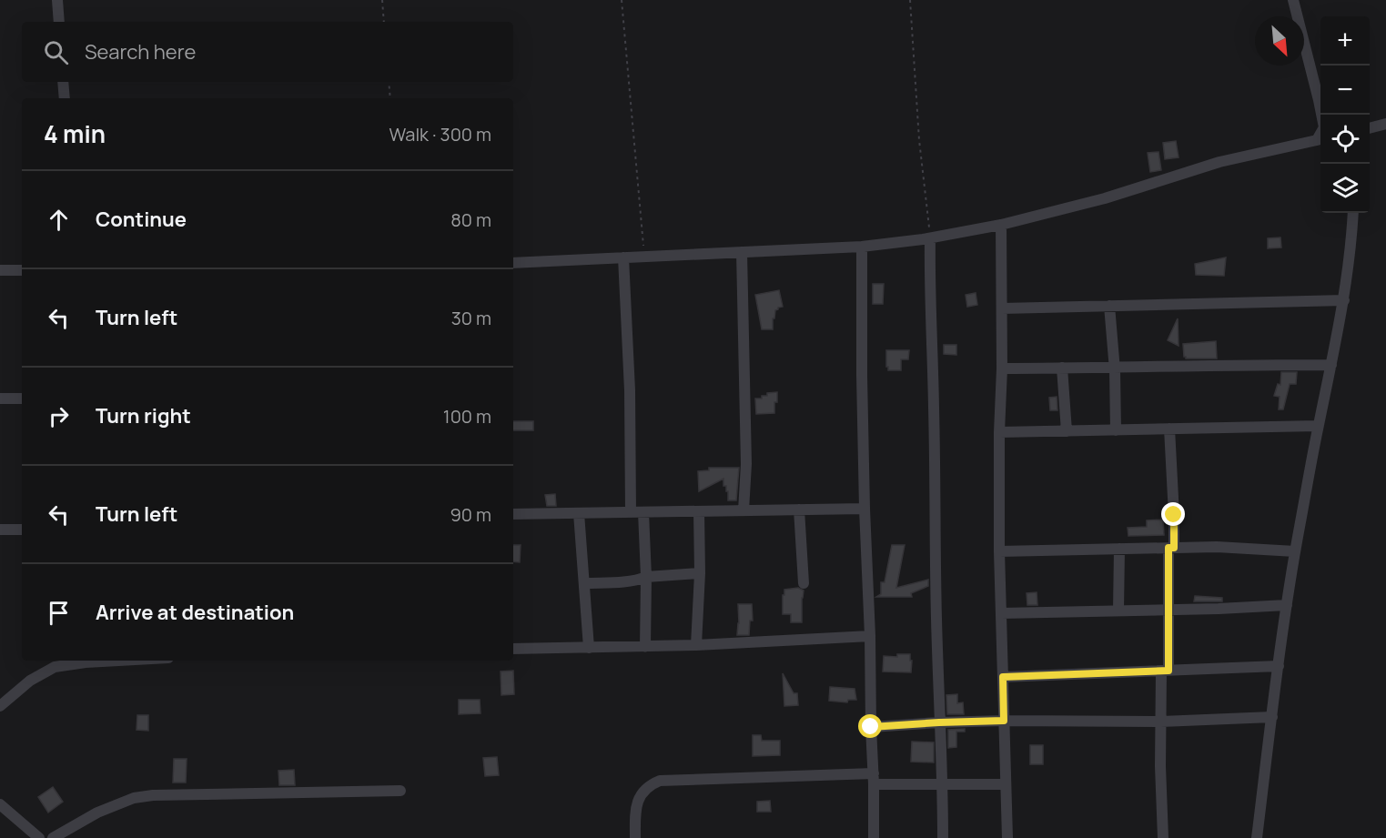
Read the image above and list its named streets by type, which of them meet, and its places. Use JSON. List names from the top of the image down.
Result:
{
  "north": "bottom right",
  "page": {
    "map_buttons": ["+", "−"],
    "search": "Search here",
    "heading": ["4 min", "Walk · 300 m"],
    "list": [
      ["Continue", "80 m"],
      ["Turn left", "30 m"],
      ["Turn right", "100 m"],
      ["Turn left", "90 m"],
      "Arrive at destination"
    ]
  }
}
